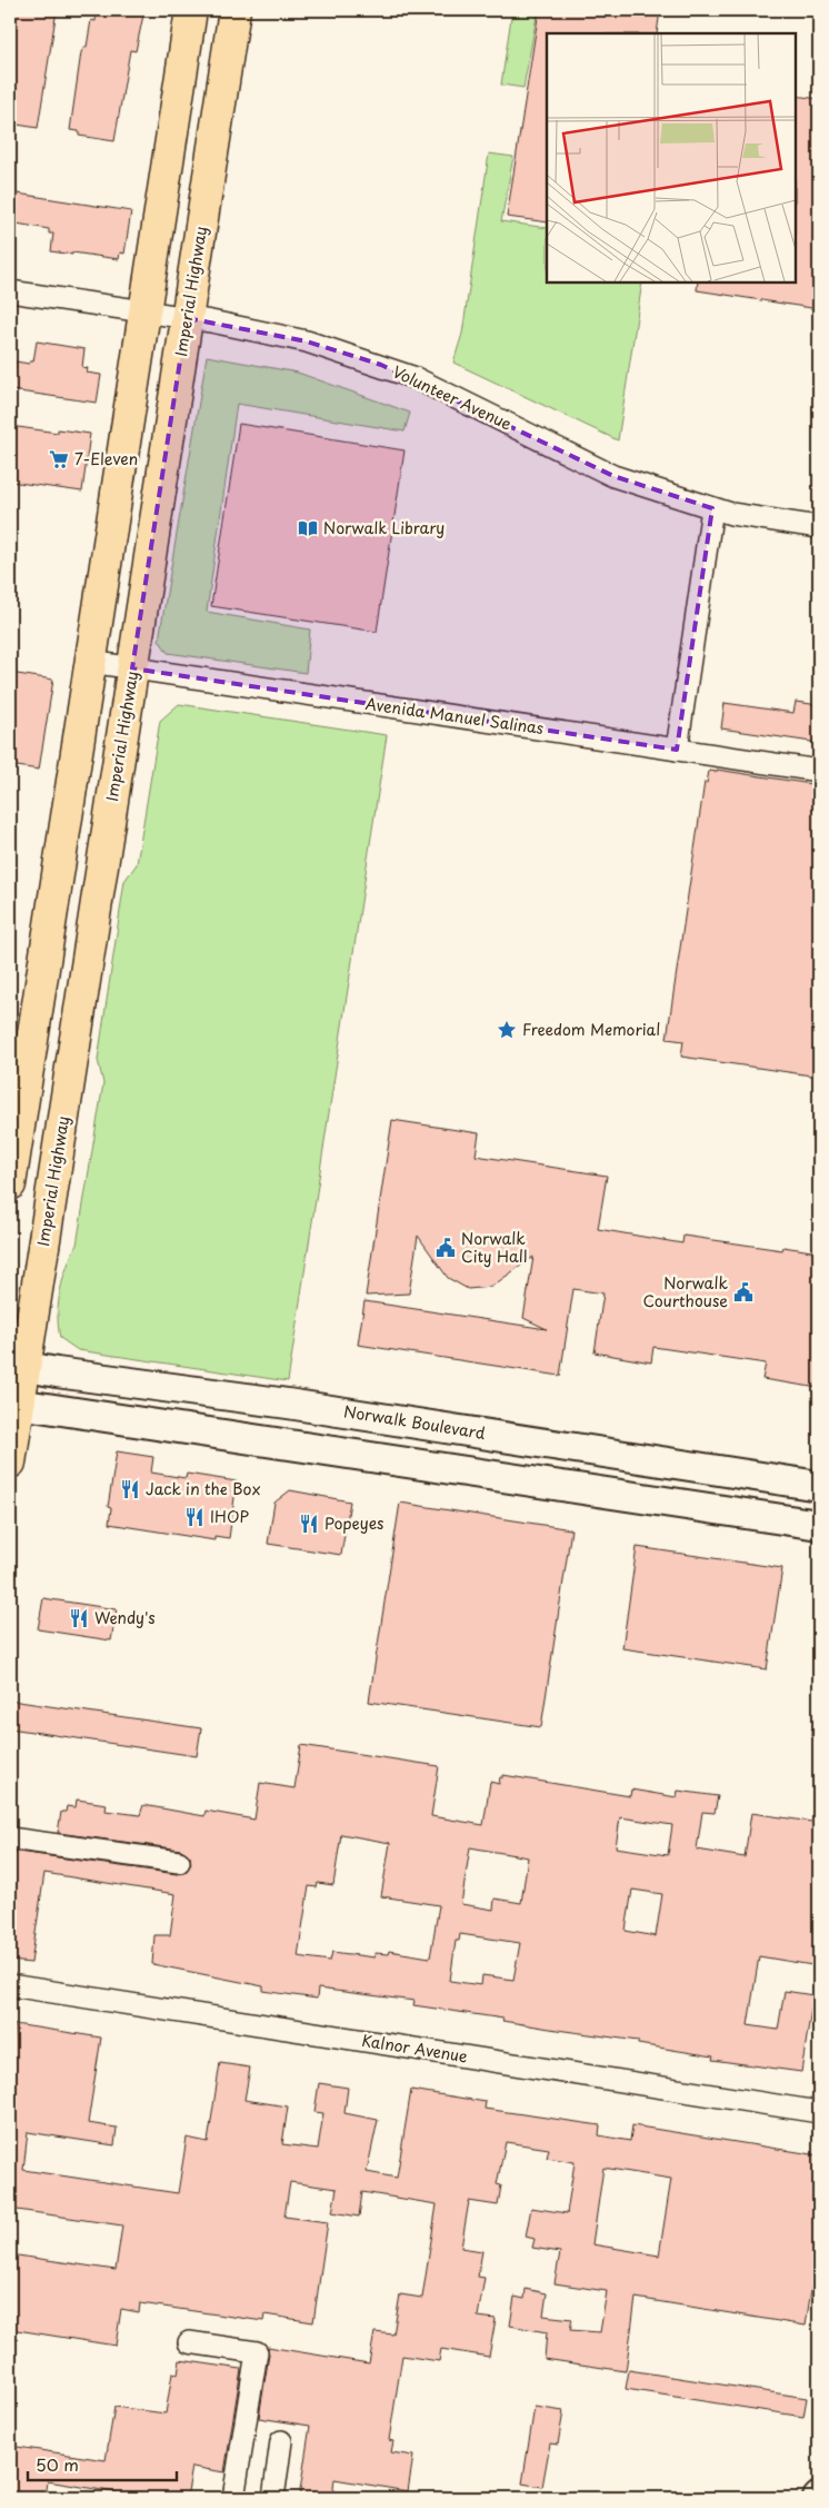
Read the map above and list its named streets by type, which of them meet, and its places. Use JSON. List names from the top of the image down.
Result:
{
  "streets": {
    "main road": ["Imperial Highway", "Norwalk Boulevard"],
    "street": ["Volunteer Avenue", "Avenida Manuel Salinas", "Kalnor Avenue"]
  },
  "crossings": [
    ["Imperial Highway", "Volunteer Avenue"],
    ["Imperial Highway", "Avenida Manuel Salinas"],
    ["Imperial Highway", "Norwalk Boulevard"]
  ],
  "places": {
    "supermarket": ["7-Eleven"],
    "library": ["Norwalk Library"],
    "place": ["Freedom Memorial"],
    "public building": ["Norwalk City Hall", "Norwalk Courthouse"],
    "restaurant": [
      "Jack in the Box",
      "IHOP",
      "Popeyes",
      "Wendy's"
    ]
  },
  "scale_bar": "50 m"
}
